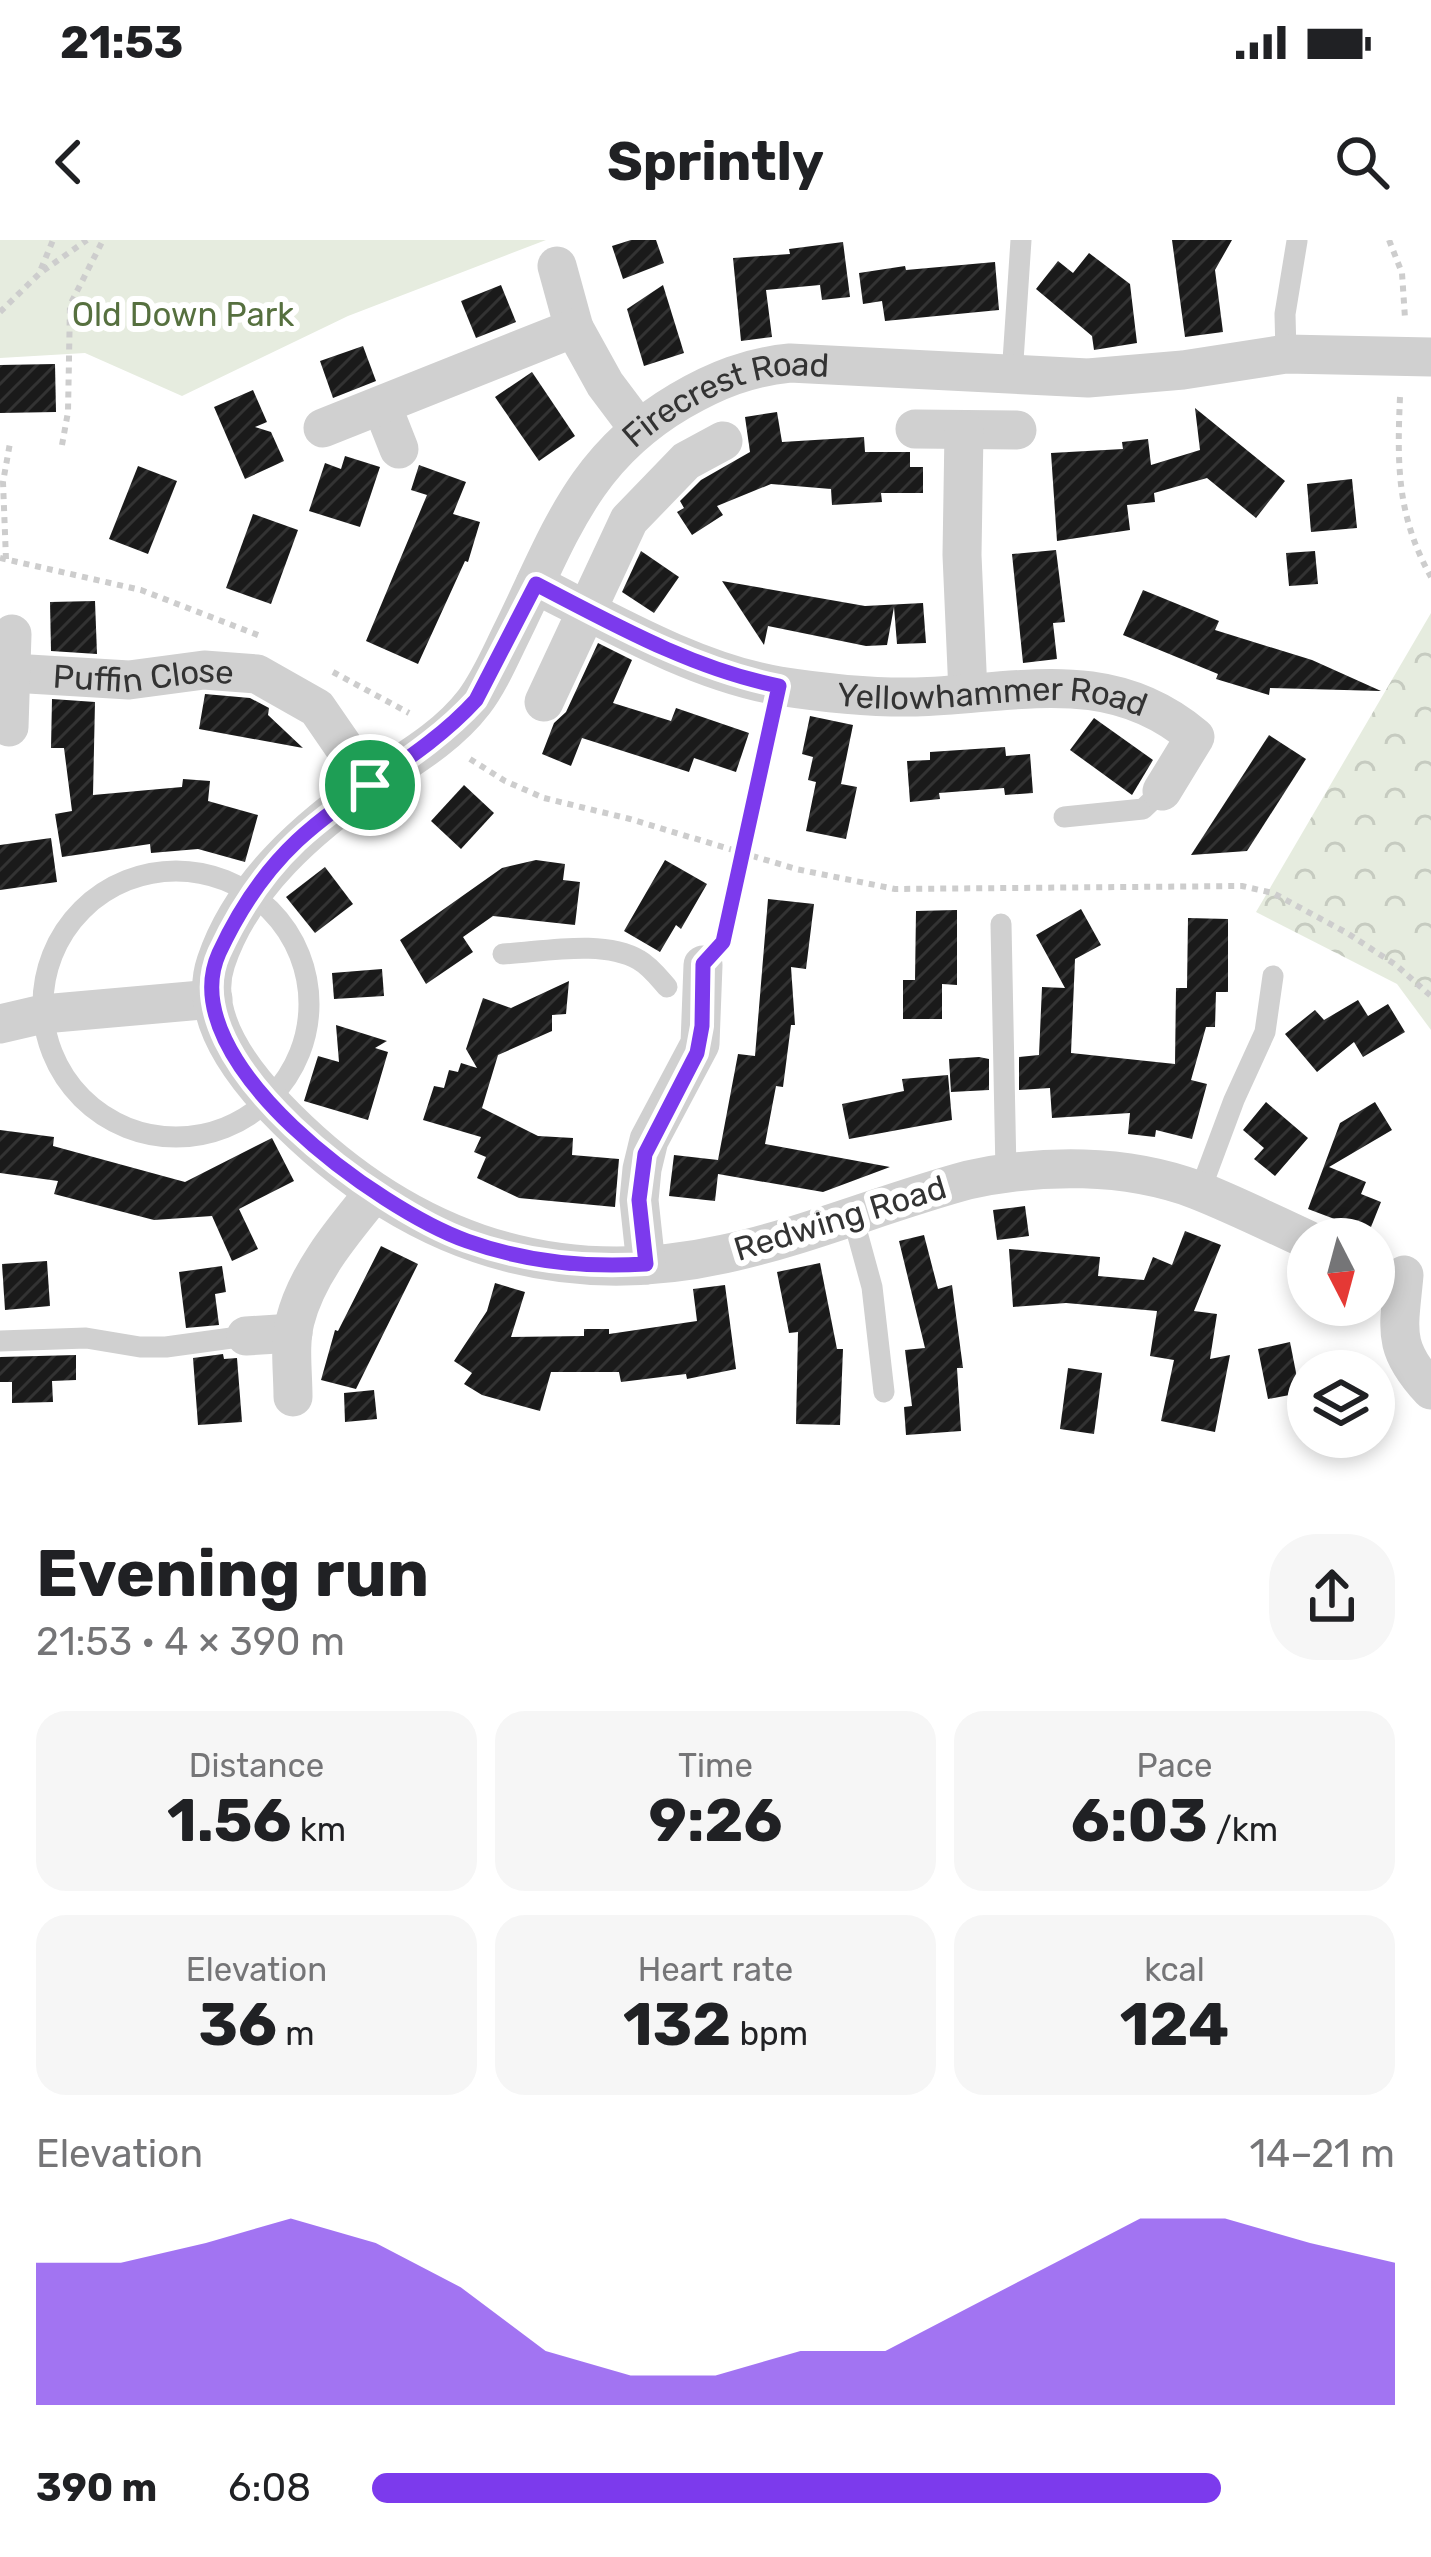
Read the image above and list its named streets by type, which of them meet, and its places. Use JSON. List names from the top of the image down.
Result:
{
  "streets": {
    "street": [
      "Firecrest Road",
      "Puffin Close",
      "Yellowhammer Road",
      "Redwing Road"
    ]
  },
  "crossings": [
    ["Firecrest Road", "Puffin Close"],
    ["Firecrest Road", "Yellowhammer Road"],
    ["Firecrest Road", "Redwing Road"]
  ],
  "parks": ["Old Down Park"],
  "north": "bottom",
  "page": {
    "status": "21:53",
    "header": "Sprintly",
    "heading": ["Evening run", "21:53 · 4 × 390 m"],
    "stats": [
      ["Distance", "1.56 km"],
      ["Time", "9:26"],
      ["Pace", "6:03 /km"],
      ["Elevation", "36 m"],
      ["Heart rate", "132 bpm"],
      ["kcal", "124"]
    ],
    "chart": ["Elevation", "14–21 m"],
    "list": [
      {
        "name": "390 m",
        "note": "6:08"
      }
    ]
  }
}
